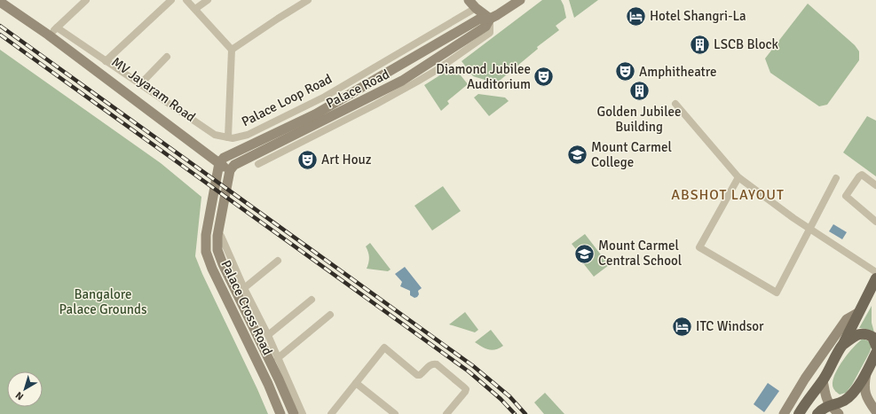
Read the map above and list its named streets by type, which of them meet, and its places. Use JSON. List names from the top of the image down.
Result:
{
  "streets": {
    "street": [
      "Palace Road",
      "MV Jayaram Road",
      "Palace Loop Road",
      "Palace Cross Road"
    ]
  },
  "crossings": [
    ["Palace Road", "MV Jayaram Road"],
    ["Palace Road", "Palace Cross Road"],
    ["MV Jayaram Road", "Palace Cross Road"]
  ],
  "districts": ["ABSHOT LAYOUT"],
  "parks": ["Bangalore Palace Grounds"],
  "places": {
    "hotel": ["Hotel Shangri-La", "ITC Windsor"],
    "building": ["LSCB Block", "Golden Jubilee Building"],
    "theatre": ["Amphitheatre", "Diamond Jubilee Auditorium", "Art Houz"],
    "school or university": ["Mount Carmel College", "Mount Carmel Central School"]
  },
  "north": "bottom left"
}
